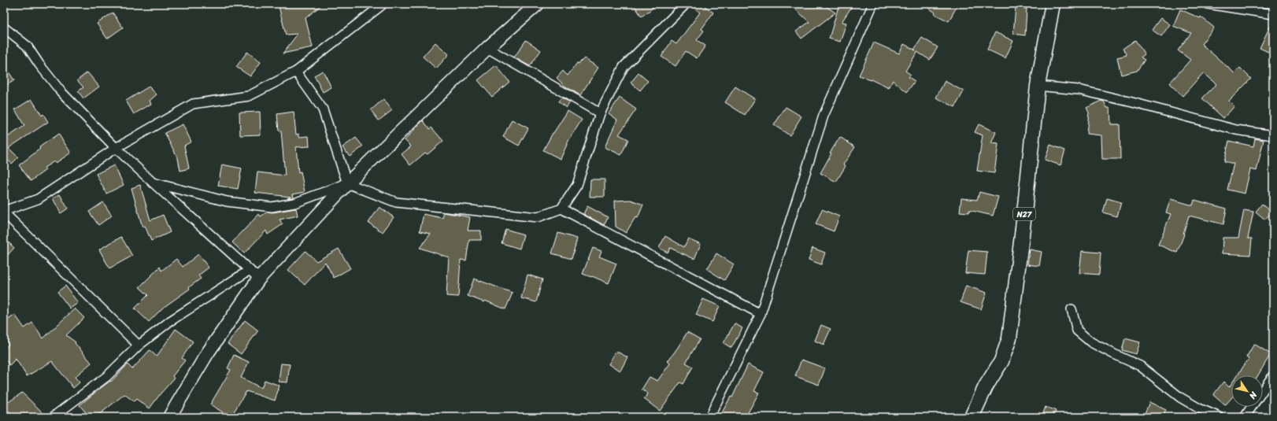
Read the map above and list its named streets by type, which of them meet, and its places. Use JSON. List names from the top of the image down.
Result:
{
  "streets": {
    "main road": ["N27"]
  },
  "north": "bottom right"
}
